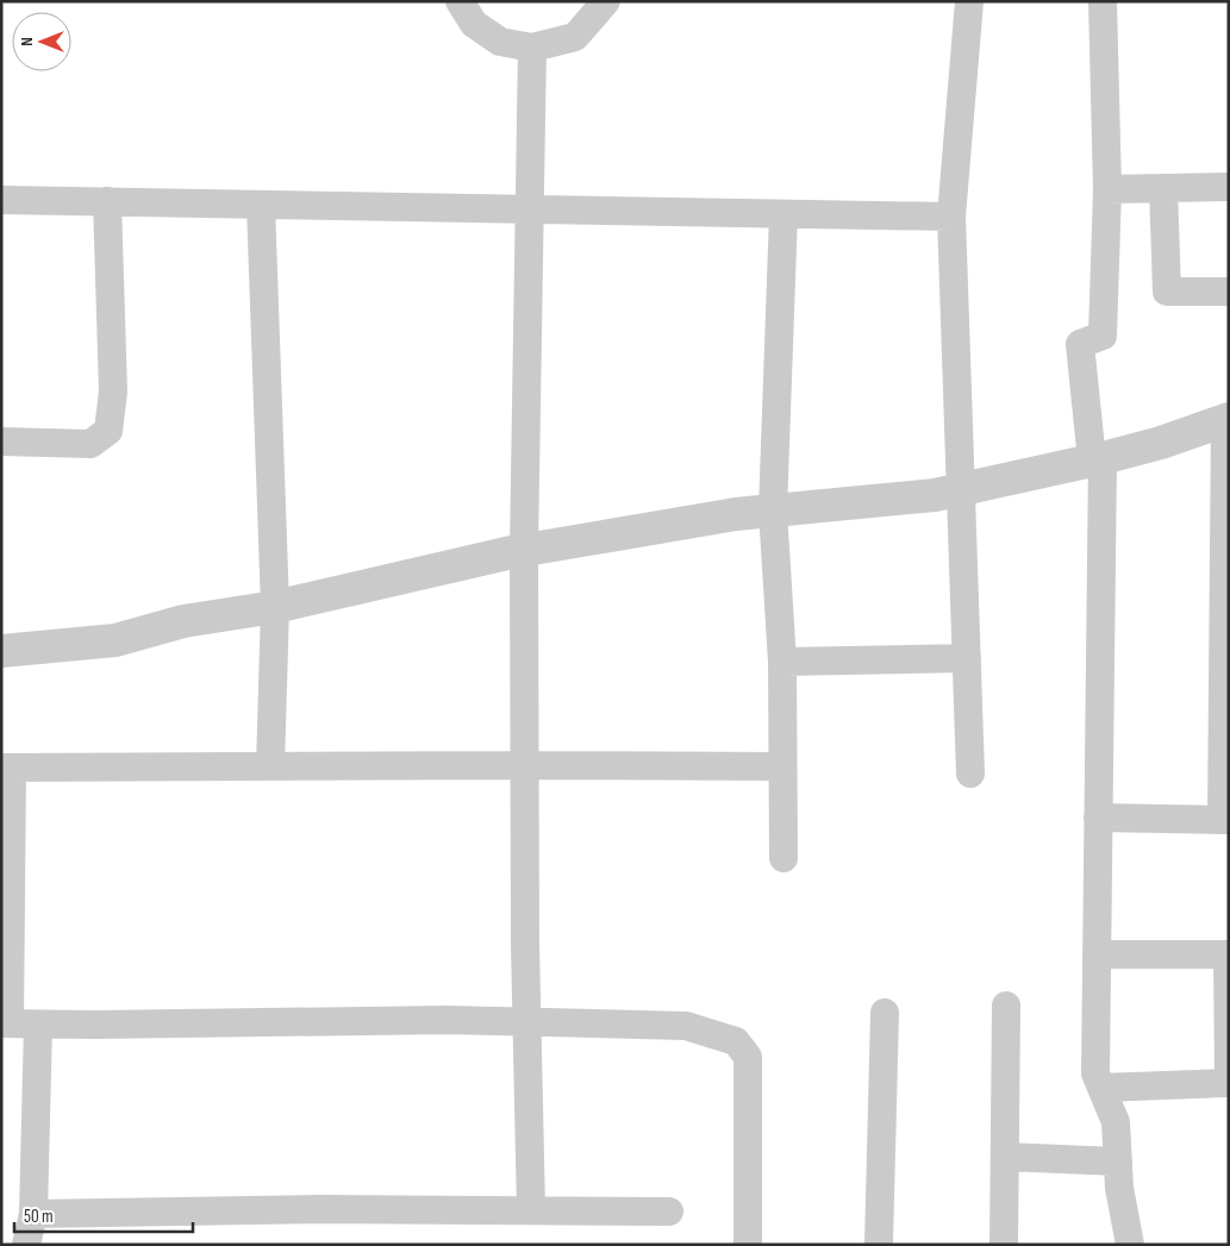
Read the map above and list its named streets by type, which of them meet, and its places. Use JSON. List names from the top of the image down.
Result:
{
  "scale_bar": "50 m",
  "north": "left"
}
